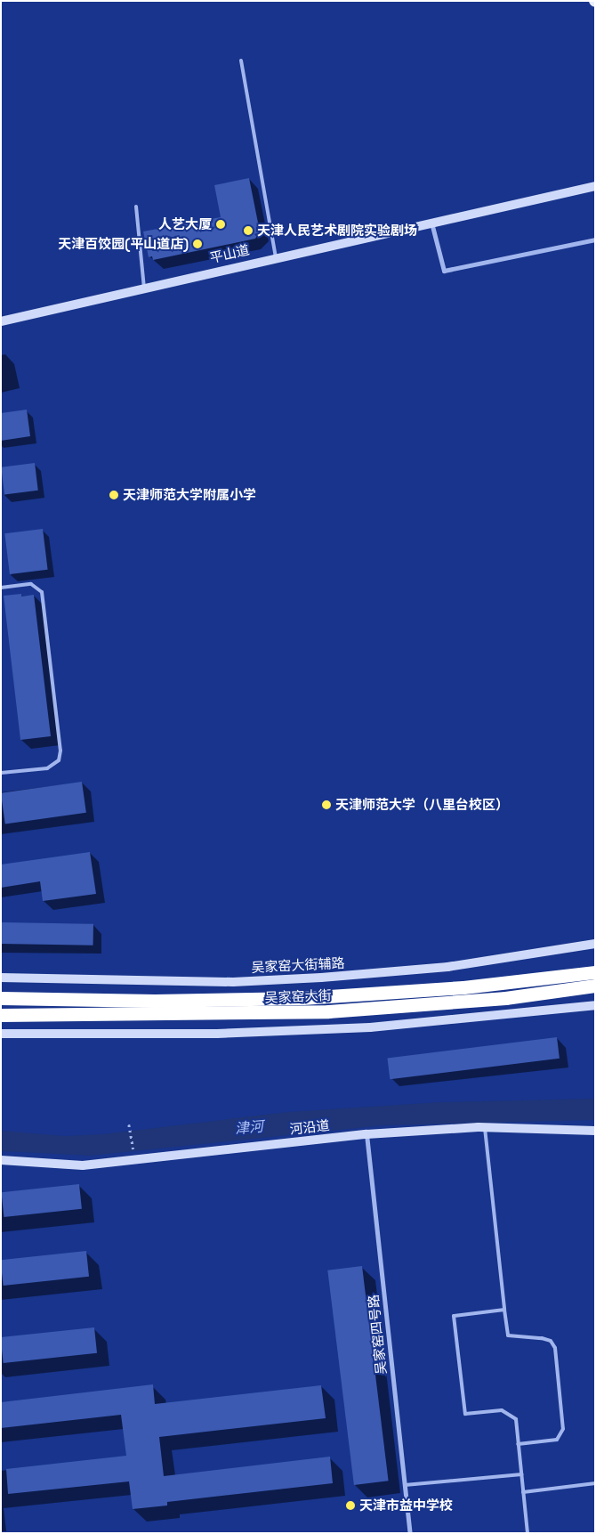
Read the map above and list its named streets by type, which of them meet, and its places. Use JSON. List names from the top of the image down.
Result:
{
  "streets": {
    "highway": ["吴家窑大街"],
    "street": [
      "平山道",
      "吴家窑大街辅路",
      "河沿道",
      "吴家窑四号路"
    ]
  },
  "crossings": [
    ["河沿道", "吴家窑四号路"]
  ],
  "water": ["津河"],
  "places": [
    "人艺大厦",
    "天津人民艺术剧院实验剧场",
    "天津百饺园(平山道店)",
    "天津师范大学附属小学",
    "天津师范大学（八里台校区）",
    "天津市益中学校"
  ]
}
